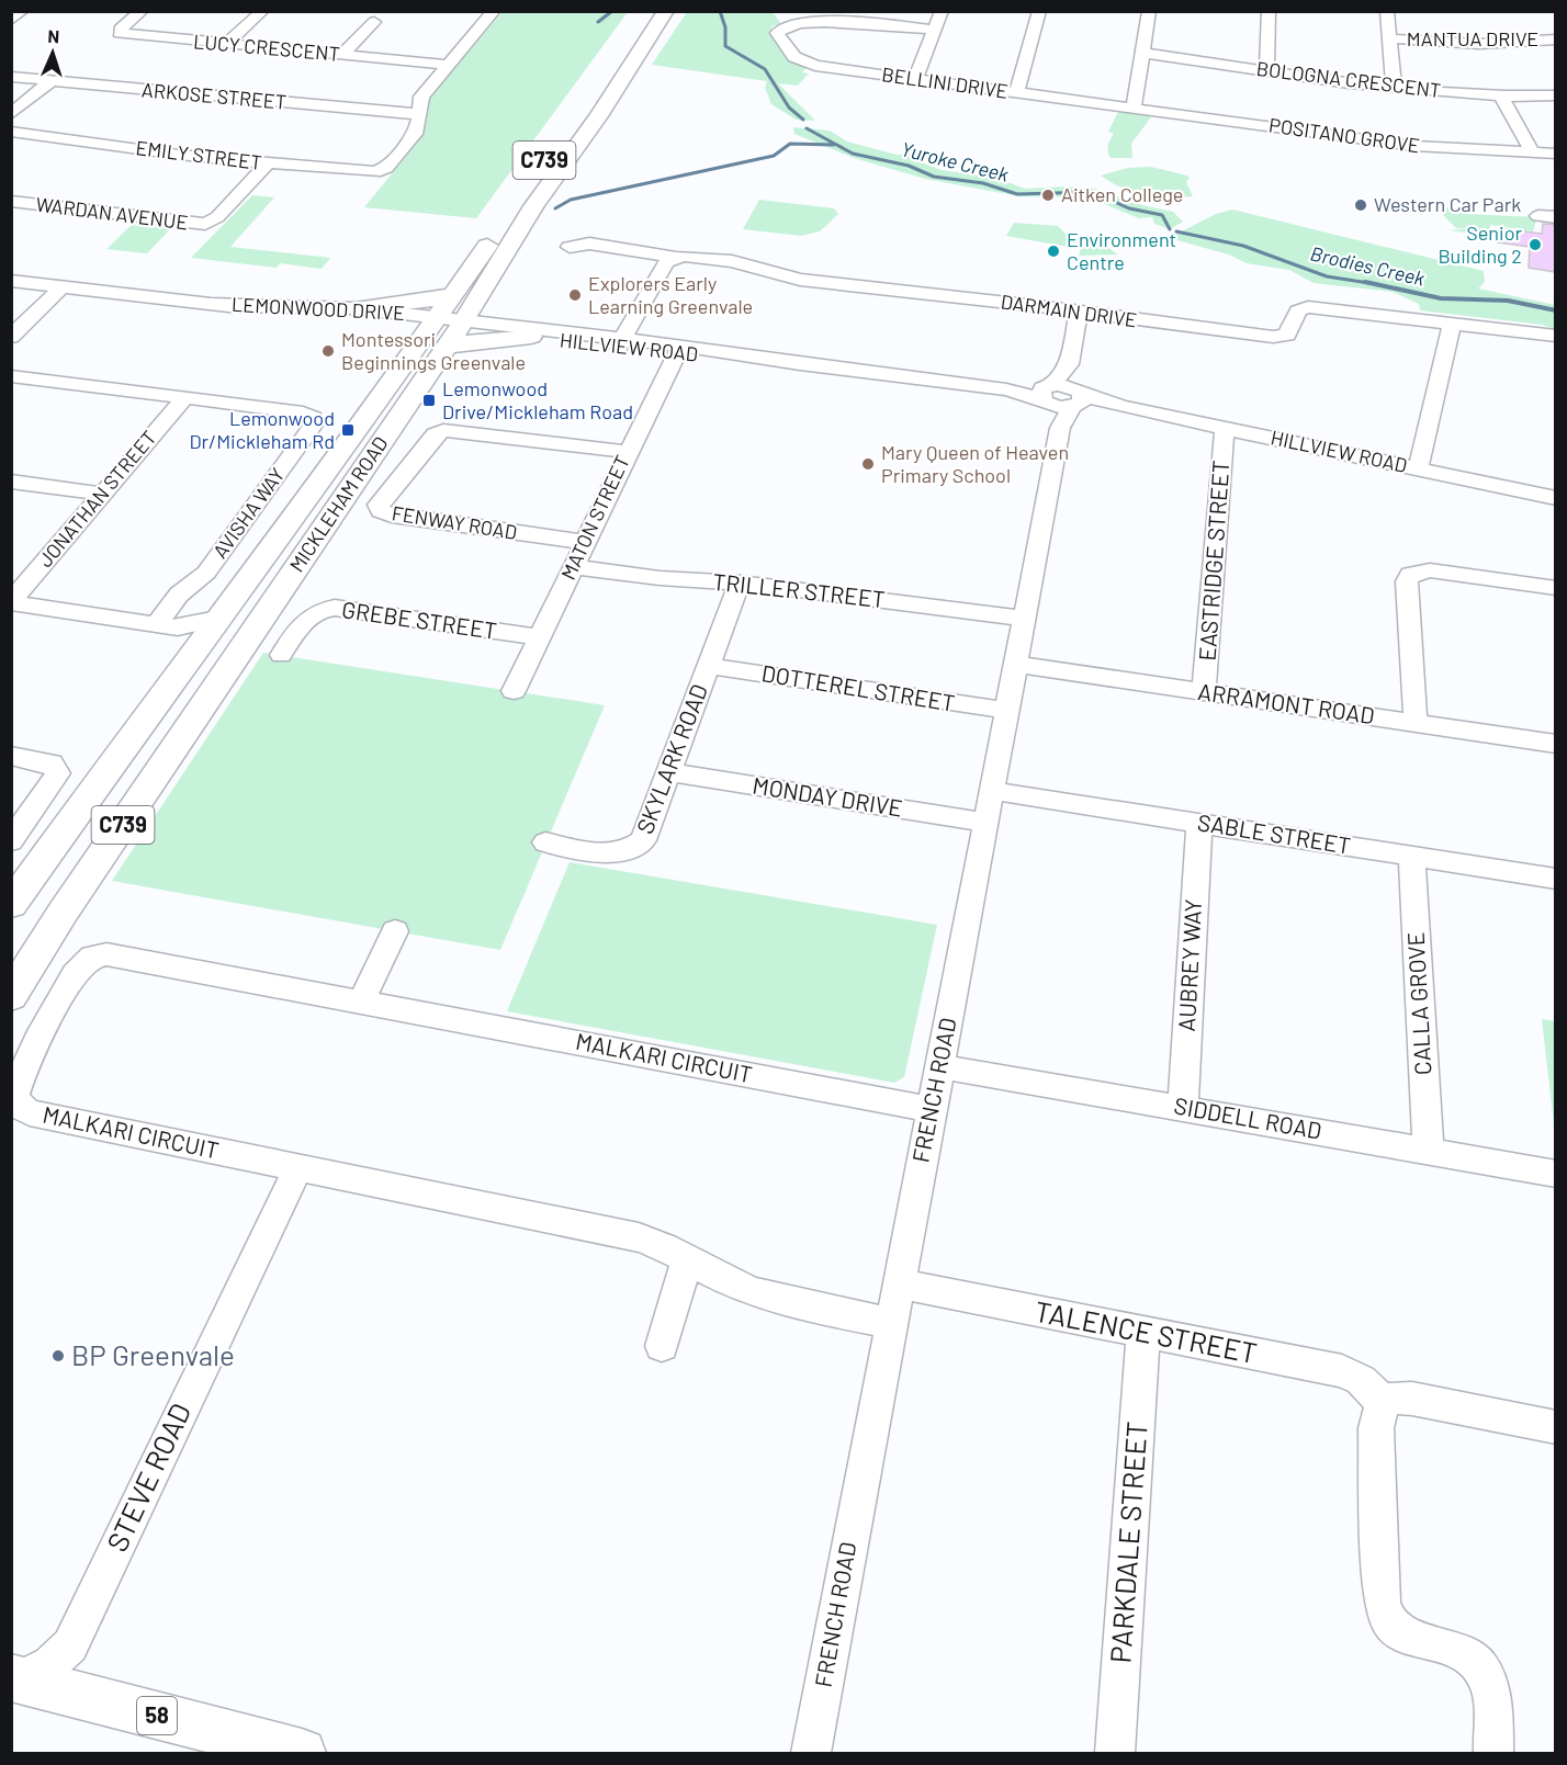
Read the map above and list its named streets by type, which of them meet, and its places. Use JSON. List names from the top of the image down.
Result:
{
  "streets": {
    "main road": ["C739", "MICKLEHAM ROAD", "58"],
    "street": [
      "MANTUA DRIVE",
      "LUCY CRESCENT",
      "BOLOGNA CRESCENT",
      "BELLINI DRIVE",
      "ARKOSE STREET",
      "POSITANO GROVE",
      "EMILY STREET",
      "WARDAN AVENUE",
      "LEMONWOOD DRIVE",
      "DARMAIN DRIVE",
      "HILLVIEW ROAD",
      "JONATHAN STREET",
      "AVISHA WAY",
      "MATON STREET",
      "FENWAY ROAD",
      "EASTRIDGE STREET",
      "TRILLER STREET",
      "GREBE STREET",
      "DOTTEREL STREET",
      "ARRAMONT ROAD",
      "SKYLARK ROAD",
      "MONDAY DRIVE",
      "SABLE STREET",
      "AUBREY WAY",
      "CALLA GROVE",
      "MALKARI CIRCUIT",
      "FRENCH ROAD",
      "SIDDELL ROAD",
      "TALENCE STREET",
      "STEVE ROAD",
      "PARKDALE STREET"
    ]
  },
  "crossings": [
    ["BELLINI DRIVE", "POSITANO GROVE"],
    ["ARKOSE STREET", "EMILY STREET"],
    ["EMILY STREET", "WARDAN AVENUE"],
    ["LEMONWOOD DRIVE", "HILLVIEW ROAD"],
    ["LEMONWOOD DRIVE", "MICKLEHAM ROAD"],
    ["HILLVIEW ROAD", "MICKLEHAM ROAD"],
    ["HILLVIEW ROAD", "MATON STREET"],
    ["HILLVIEW ROAD", "EASTRIDGE STREET"],
    ["HILLVIEW ROAD", "FRENCH ROAD"],
    ["JONATHAN STREET", "AVISHA WAY"],
    ["MATON STREET", "FENWAY ROAD"],
    ["MATON STREET", "TRILLER STREET"],
    ["MATON STREET", "GREBE STREET"],
    ["EASTRIDGE STREET", "ARRAMONT ROAD"],
    ["TRILLER STREET", "SKYLARK ROAD"],
    ["TRILLER STREET", "FRENCH ROAD"],
    ["DOTTEREL STREET", "SKYLARK ROAD"],
    ["DOTTEREL STREET", "FRENCH ROAD"],
    ["ARRAMONT ROAD", "FRENCH ROAD"],
    ["SKYLARK ROAD", "MONDAY DRIVE"],
    ["MONDAY DRIVE", "FRENCH ROAD"],
    ["SABLE STREET", "AUBREY WAY"],
    ["SABLE STREET", "CALLA GROVE"],
    ["SABLE STREET", "FRENCH ROAD"],
    ["AUBREY WAY", "SIDDELL ROAD"],
    ["CALLA GROVE", "SIDDELL ROAD"],
    ["MALKARI CIRCUIT", "FRENCH ROAD"],
    ["MALKARI CIRCUIT", "STEVE ROAD"],
    ["FRENCH ROAD", "SIDDELL ROAD"],
    ["FRENCH ROAD", "TALENCE STREET"],
    ["TALENCE STREET", "PARKDALE STREET"]
  ],
  "water": ["Yuroke Creek", "Brodies Creek"],
  "places": {
    "other": [
      "Aitken College",
      "Western Car Park",
      "Senior Building 2",
      "Environment Centre",
      "Explorers Early Learning Greenvale",
      "Montessori Beginnings Greenvale",
      "Mary Queen of Heaven Primary School",
      "BP Greenvale"
    ],
    "transit": ["Lemonwood Drive/Mickleham Road", "Lemonwood Dr/Mickleham Rd"]
  },
  "north": "top"
}
